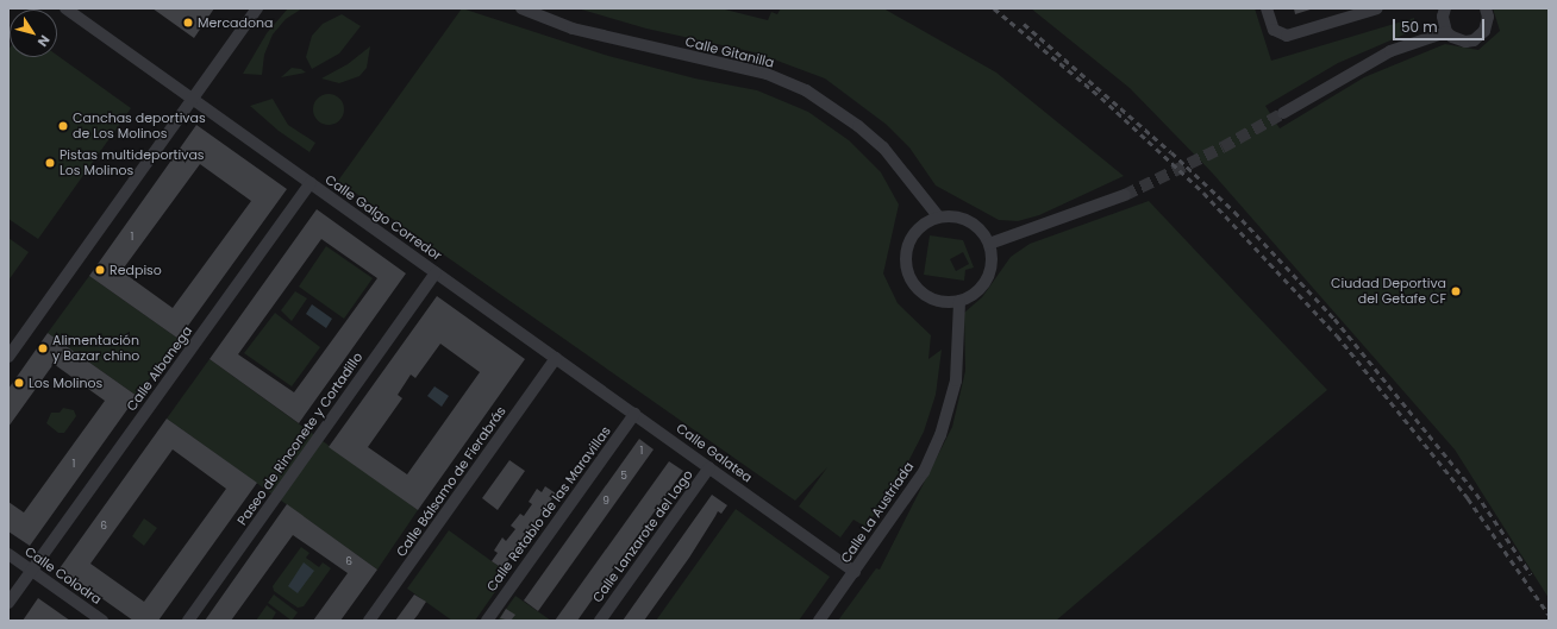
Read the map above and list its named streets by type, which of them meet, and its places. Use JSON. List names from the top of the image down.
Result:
{
  "streets": {
    "street": [
      "Calle Gitanilla",
      "Calle Galgo Corredor",
      "Calle Albanega",
      "Paseo de Rinconete y Cortadillo",
      "Calle Galatea",
      "Calle Bálsamo de Fierabrás",
      "Calle Retablo de las Maravillas",
      "Calle La Austriada",
      "Calle Lanzarote del Lago",
      "Calle Colodra"
    ]
  },
  "crossings": [
    ["Calle Gitanilla", "Calle La Austriada"],
    ["Calle Galgo Corredor", "Calle Albanega"],
    ["Calle Galgo Corredor", "Paseo de Rinconete y Cortadillo"],
    ["Calle Galgo Corredor", "Calle Galatea"],
    ["Calle Galgo Corredor", "Calle Bálsamo de Fierabrás"],
    ["Calle Albanega", "Calle Colodra"],
    ["Calle Galatea", "Calle Bálsamo de Fierabrás"],
    ["Calle Galatea", "Calle Retablo de las Maravillas"],
    ["Calle Galatea", "Calle La Austriada"],
    ["Calle Galatea", "Calle Lanzarote del Lago"]
  ],
  "places": [
    "Mercadona",
    "Canchas deportivas de Los Molinos",
    "Pistas multideportivas Los Molinos",
    "Redpiso",
    "Ciudad Deportiva del Getafe CF",
    "Alimentación y Bazar chino",
    "Los Molinos"
  ],
  "house_numbers": [
    "1",
    "1",
    "1",
    "5",
    "9",
    "6",
    "6"
  ],
  "scale_bar": "50 m",
  "north": "bottom right"
}
